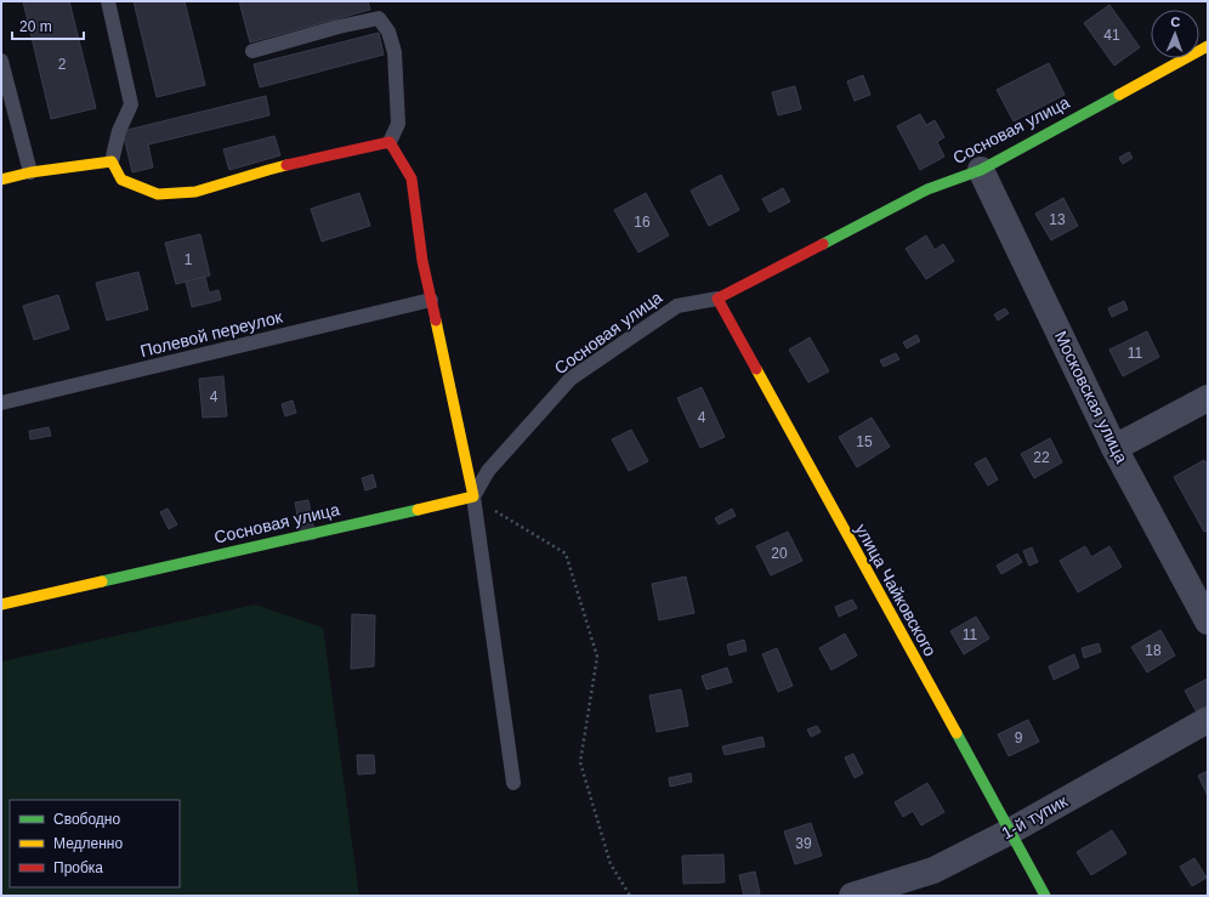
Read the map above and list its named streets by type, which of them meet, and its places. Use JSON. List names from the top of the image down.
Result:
{
  "streets": {
    "street": [
      "Сосновая улица",
      "Московская улица",
      "улица Чайковского",
      "1-й тупик"
    ],
    "lane": ["Полевой переулок"]
  },
  "crossings": [
    ["Сосновая улица", "Московская улица"],
    ["Сосновая улица", "улица Чайковского"],
    ["улица Чайковского", "1-й тупик"]
  ],
  "house_numbers": [
    "41",
    "2",
    "13",
    "16",
    "1",
    "11",
    "4",
    "4",
    "15",
    "22",
    "20",
    "11",
    "18",
    "9",
    "39"
  ],
  "legend": ["Свободно", "Медленно", "Пробка"],
  "scale_bar": "20 m",
  "north": "top"
}
